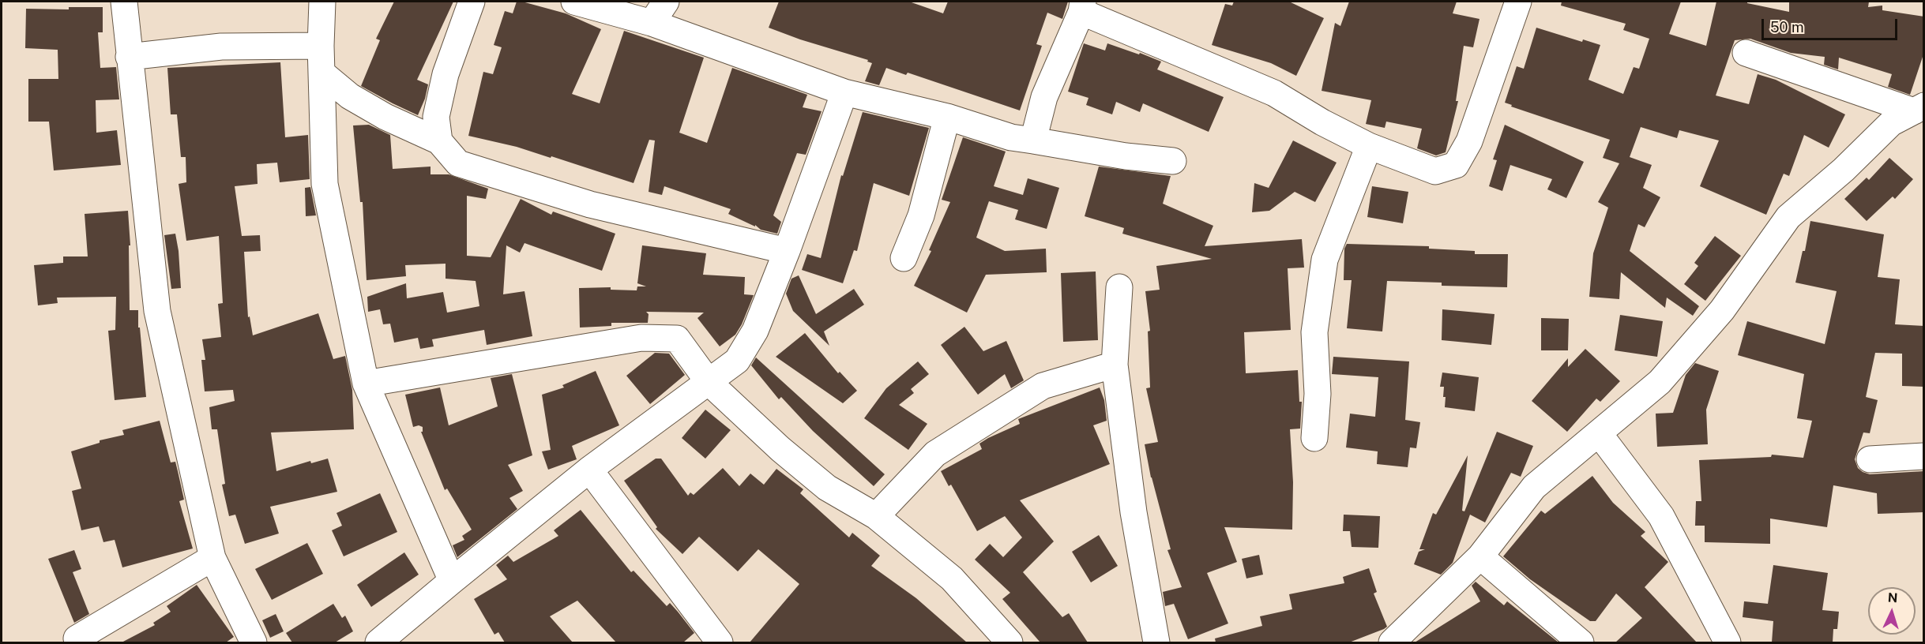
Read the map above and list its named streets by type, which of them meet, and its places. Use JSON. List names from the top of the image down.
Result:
{
  "scale_bar": "50 m",
  "north": "top"
}
